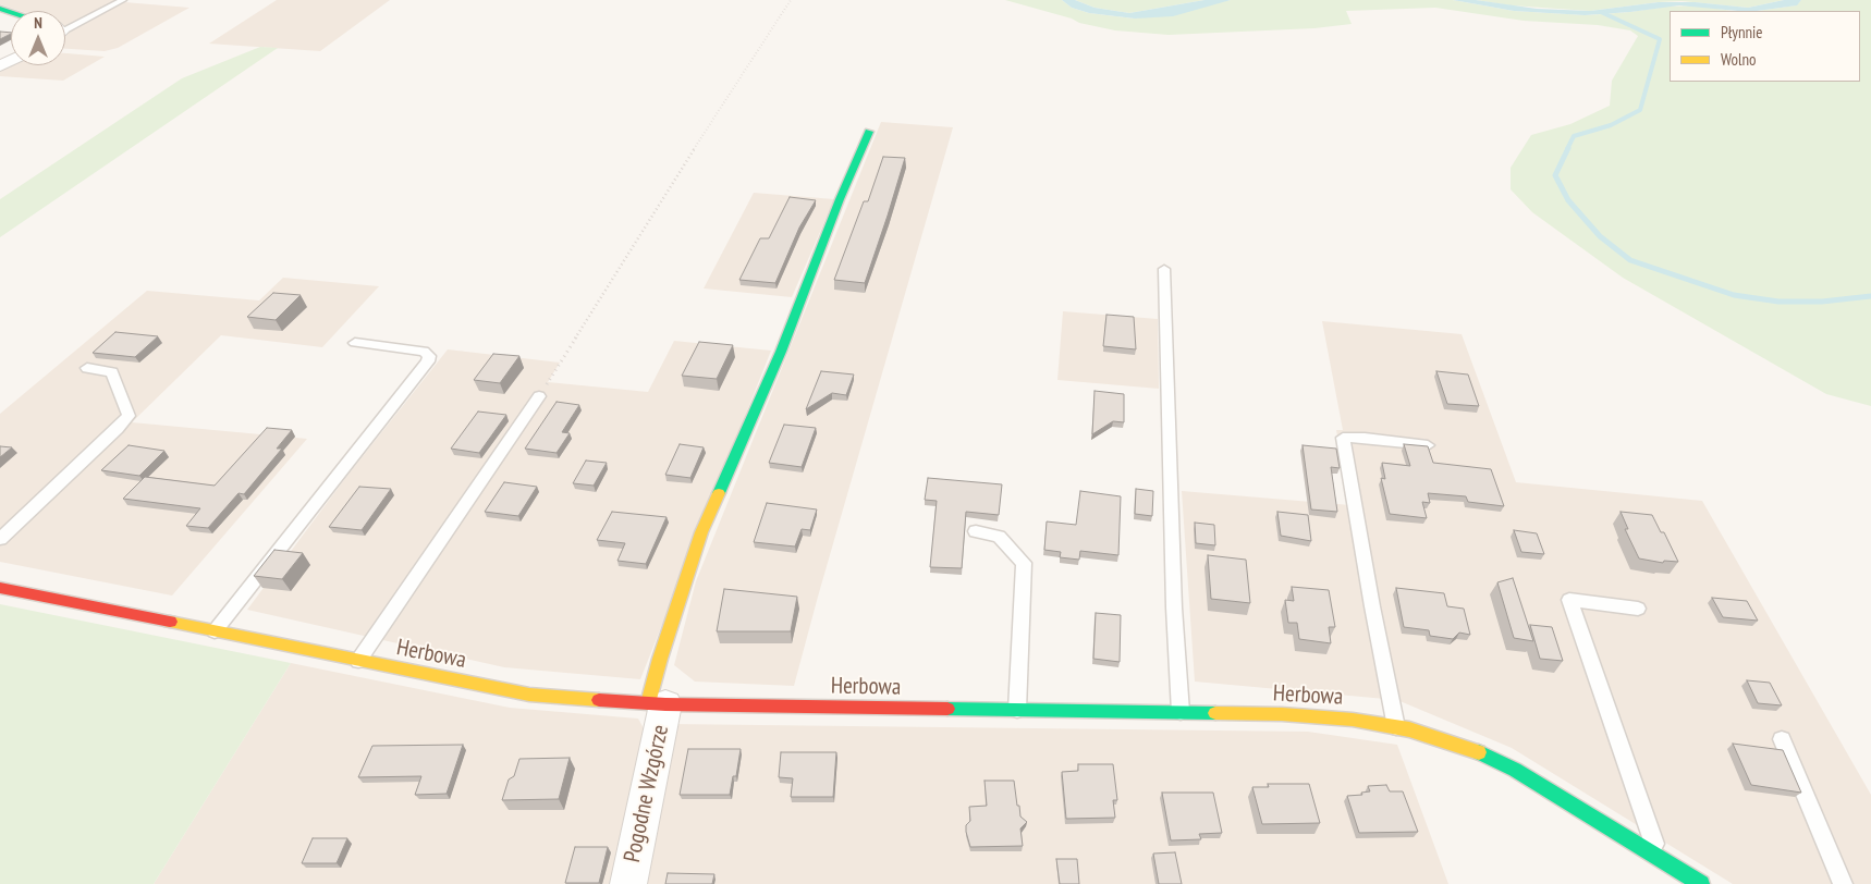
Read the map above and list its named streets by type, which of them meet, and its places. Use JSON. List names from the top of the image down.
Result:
{
  "streets": {
    "street": ["Herbowa", "Pogodne Wzgórze"]
  },
  "crossings": [
    ["Herbowa", "Pogodne Wzgórze"]
  ],
  "legend": ["Płynnie", "Wolno"],
  "north": "top"
}
